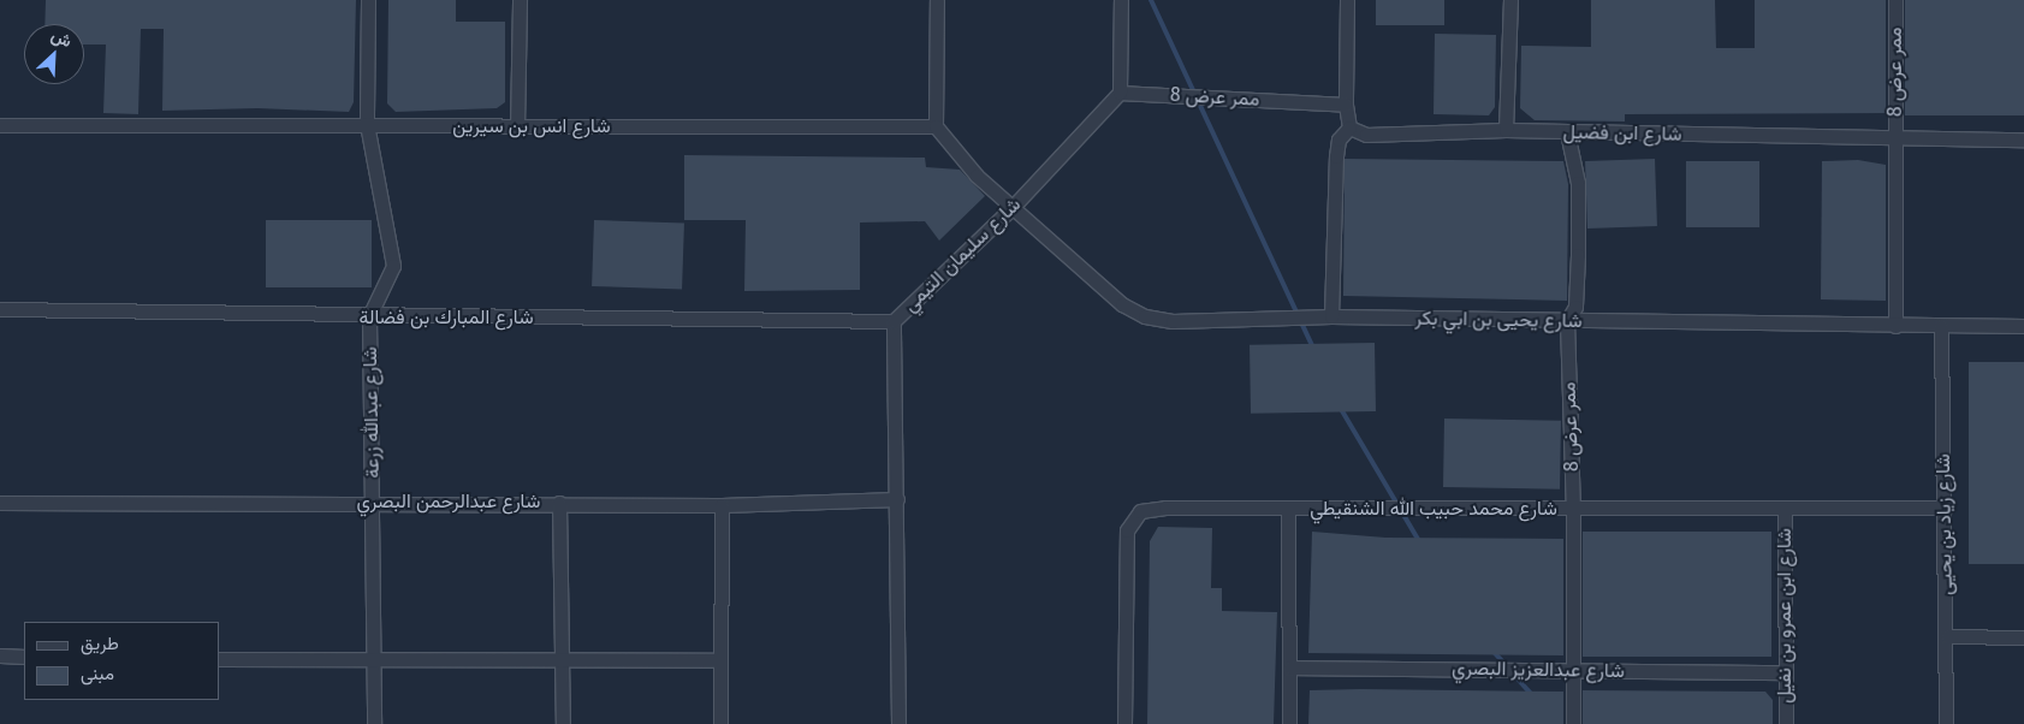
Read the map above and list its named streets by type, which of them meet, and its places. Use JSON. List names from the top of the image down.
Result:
{
  "streets": {
    "street": [
      "ممر عرض 8",
      "شارع انس بن سيرين",
      "شارع ابن فضيل",
      "شارع سليمان التيمي",
      "شارع المبارك بن فضالة",
      "شارع يحيى بن ابي بكر",
      "شارع عبدالله زرعة",
      "شارع عبدالرحمن البصري",
      "شارع محمد حبيب الله الشنقيطي",
      "شارع زياد بن يحيى",
      "شارع ابن عمرو بن نفيل",
      "شارع عبدالعزيز البصري"
    ]
  },
  "crossings": [
    ["ممر عرض 8", "شارع ابن فضيل"],
    ["ممر عرض 8", "شارع سليمان التيمي"],
    ["ممر عرض 8", "شارع يحيى بن ابي بكر"],
    ["ممر عرض 8", "شارع محمد حبيب الله الشنقيطي"],
    ["ممر عرض 8", "شارع عبدالعزيز البصري"],
    ["شارع انس بن سيرين", "شارع يحيى بن ابي بكر"],
    ["شارع انس بن سيرين", "شارع عبدالله زرعة"],
    ["شارع سليمان التيمي", "شارع المبارك بن فضالة"],
    ["شارع سليمان التيمي", "شارع يحيى بن ابي بكر"],
    ["شارع سليمان التيمي", "شارع عبدالرحمن البصري"],
    ["شارع المبارك بن فضالة", "شارع عبدالله زرعة"],
    ["شارع يحيى بن ابي بكر", "شارع زياد بن يحيى"],
    ["شارع عبدالله زرعة", "شارع عبدالرحمن البصري"],
    ["شارع محمد حبيب الله الشنقيطي", "شارع زياد بن يحيى"],
    ["شارع محمد حبيب الله الشنقيطي", "شارع ابن عمرو بن نفيل"],
    ["شارع ابن عمرو بن نفيل", "شارع عبدالعزيز البصري"]
  ],
  "legend": ["طريق", "مبنى"],
  "north": "top right"
}
